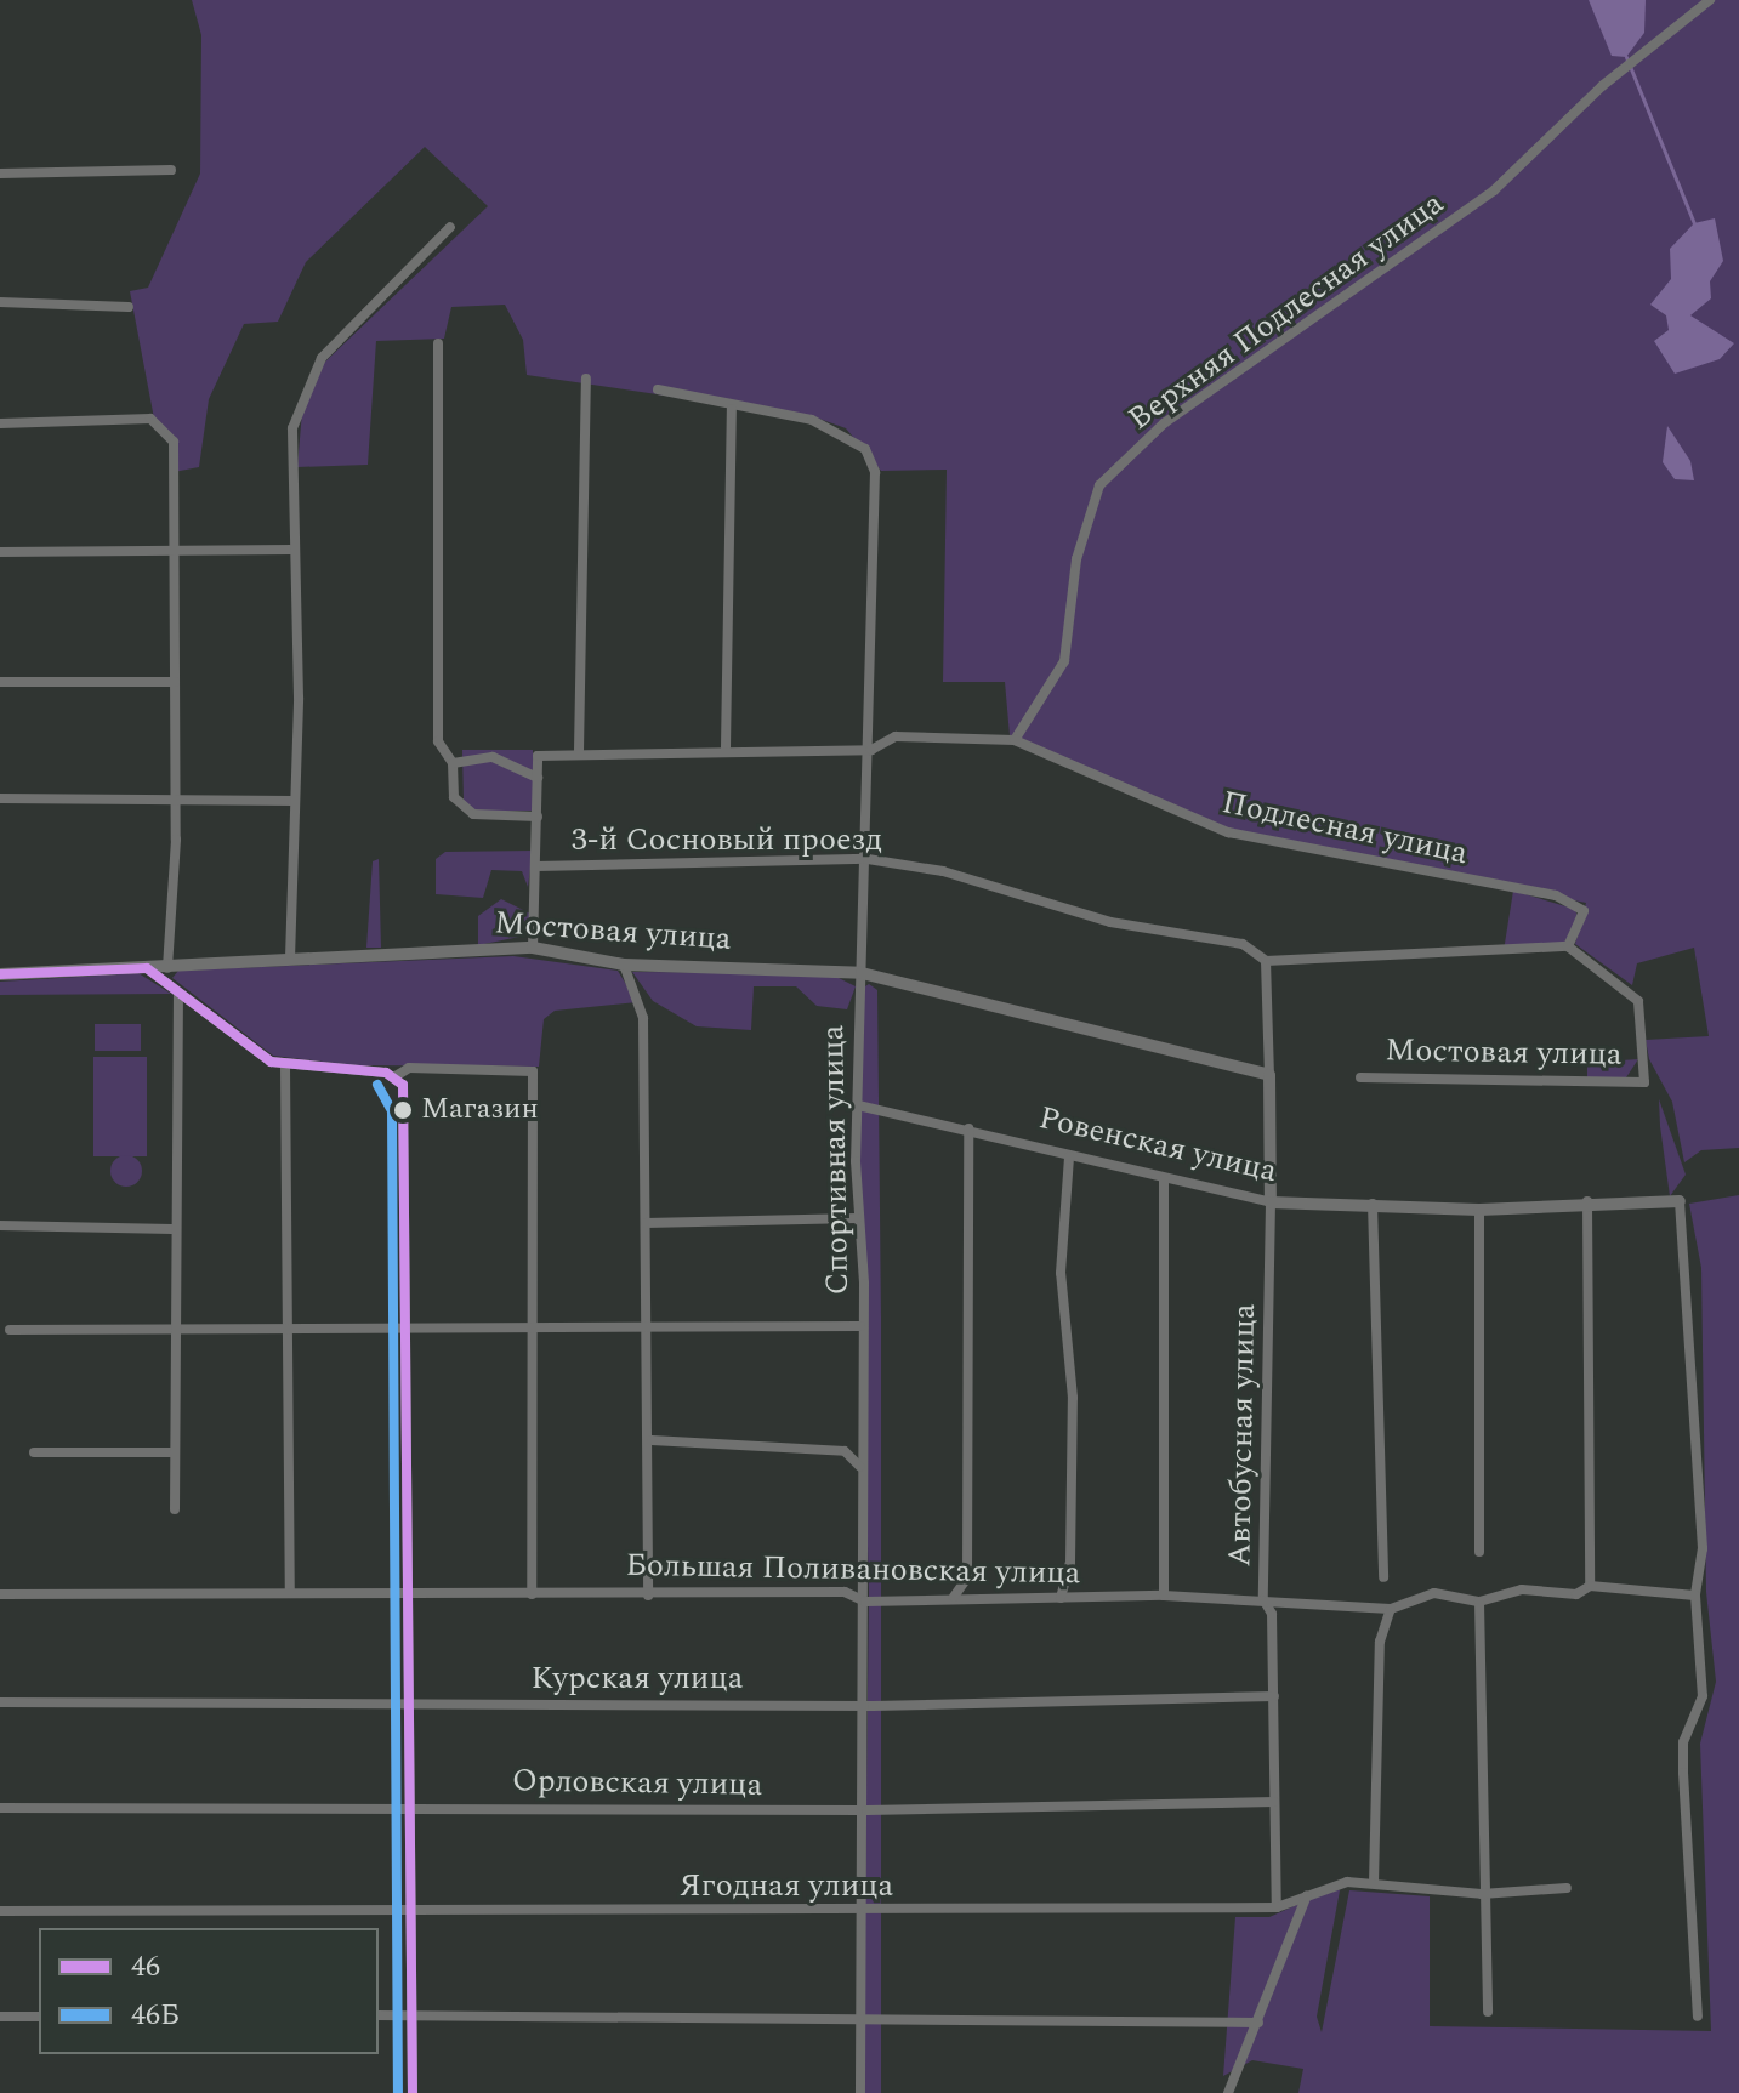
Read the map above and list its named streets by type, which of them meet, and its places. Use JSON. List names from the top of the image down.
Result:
{
  "streets": {
    "street": [
      "Верхняя Подлесная улица",
      "Подлесная улица",
      "3-й Сосновый проезд",
      "Мостовая улица",
      "Ровенская улица",
      "Спортивная улица",
      "Автобусная улица",
      "Большая Поливановская улица",
      "Курская улица",
      "Орловская улица",
      "Ягодная улица"
    ]
  },
  "crossings": [
    ["Верхняя Подлесная улица", "Подлесная улица"],
    ["Подлесная улица", "3-й Сосновый проезд"],
    ["Подлесная улица", "Мостовая улица"],
    ["Подлесная улица", "Спортивная улица"],
    ["3-й Сосновый проезд", "Мостовая улица"],
    ["3-й Сосновый проезд", "Спортивная улица"],
    ["3-й Сосновый проезд", "Автобусная улица"],
    ["Мостовая улица", "Спортивная улица"],
    ["Мостовая улица", "Автобусная улица"],
    ["Ровенская улица", "Спортивная улица"],
    ["Ровенская улица", "Автобусная улица"],
    ["Спортивная улица", "Большая Поливановская улица"],
    ["Спортивная улица", "Курская улица"],
    ["Спортивная улица", "Орловская улица"],
    ["Спортивная улица", "Ягодная улица"],
    ["Автобусная улица", "Большая Поливановская улица"],
    ["Автобусная улица", "Курская улица"],
    ["Автобусная улица", "Орловская улица"],
    ["Автобусная улица", "Ягодная улица"]
  ],
  "places": ["Магазин"],
  "lines": ["transit line 46", "transit line 46Б"],
  "legend": ["46", "46Б"]
}
